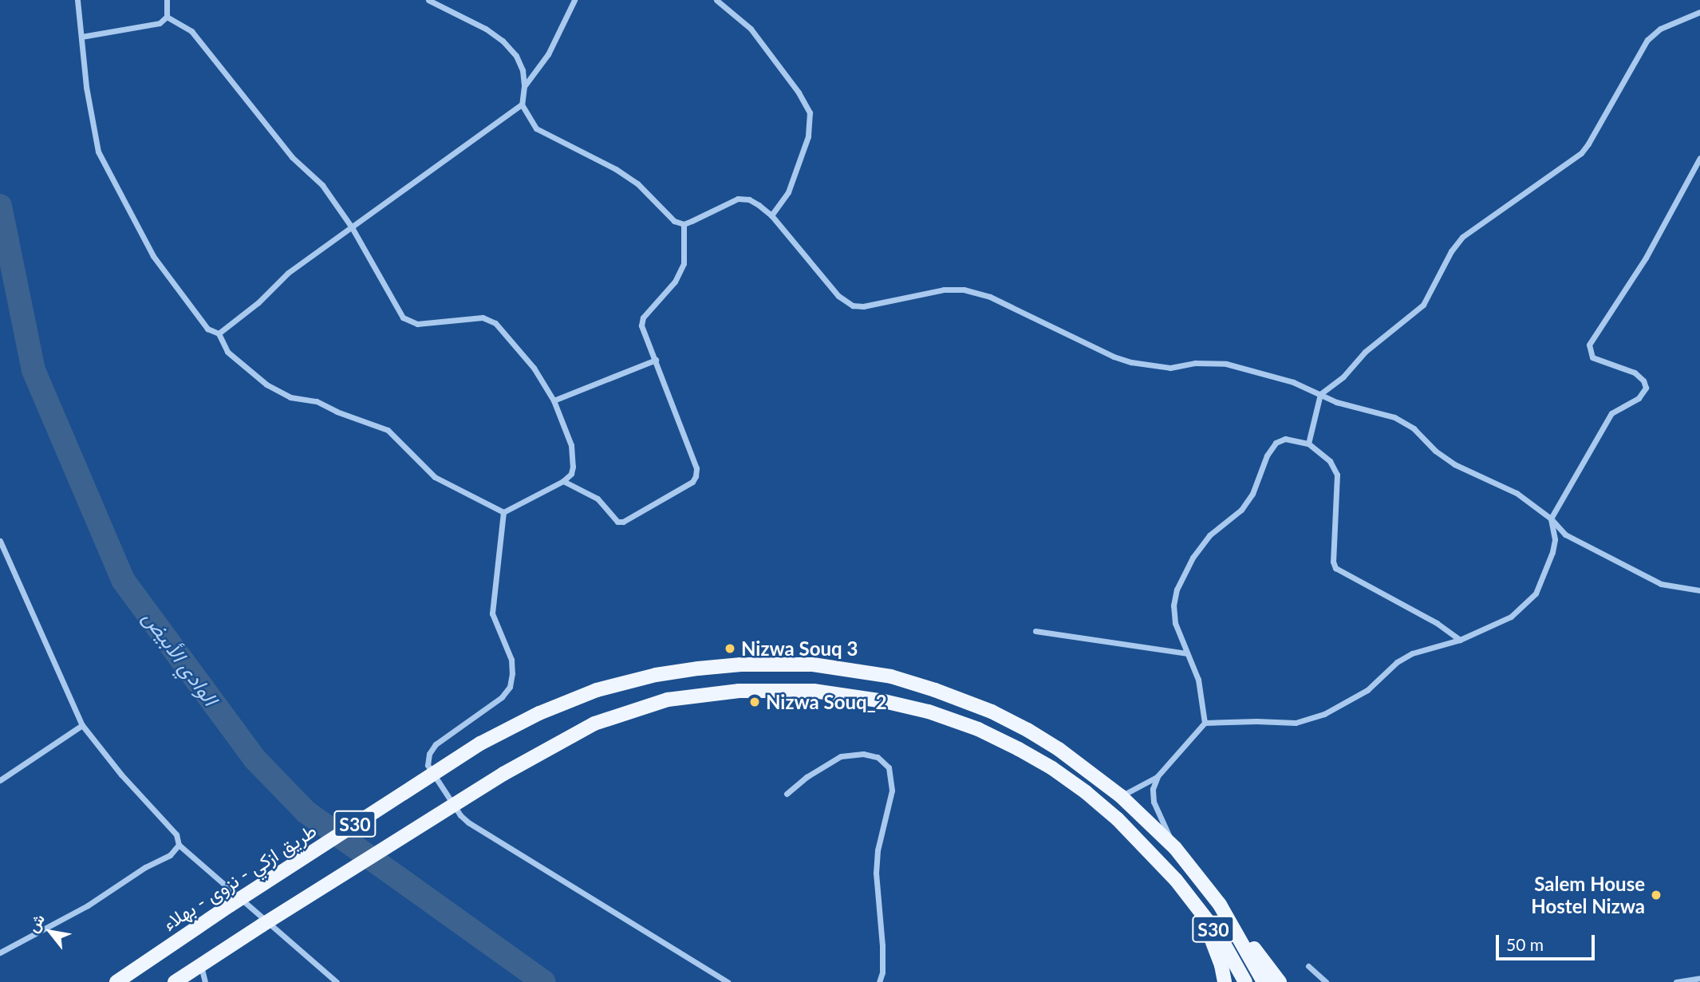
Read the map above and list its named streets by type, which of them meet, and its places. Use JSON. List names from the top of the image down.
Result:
{
  "streets": {
    "main road": ["S30", "طريق ازكي - نزوى - بهلاء"]
  },
  "water": ["الوادي الأبيض"],
  "places": ["Nizwa Souq 3", "Nizwa Souq_2", "Salem House Hostel Nizwa"],
  "scale_bar": "50 m",
  "north": "top left"
}
